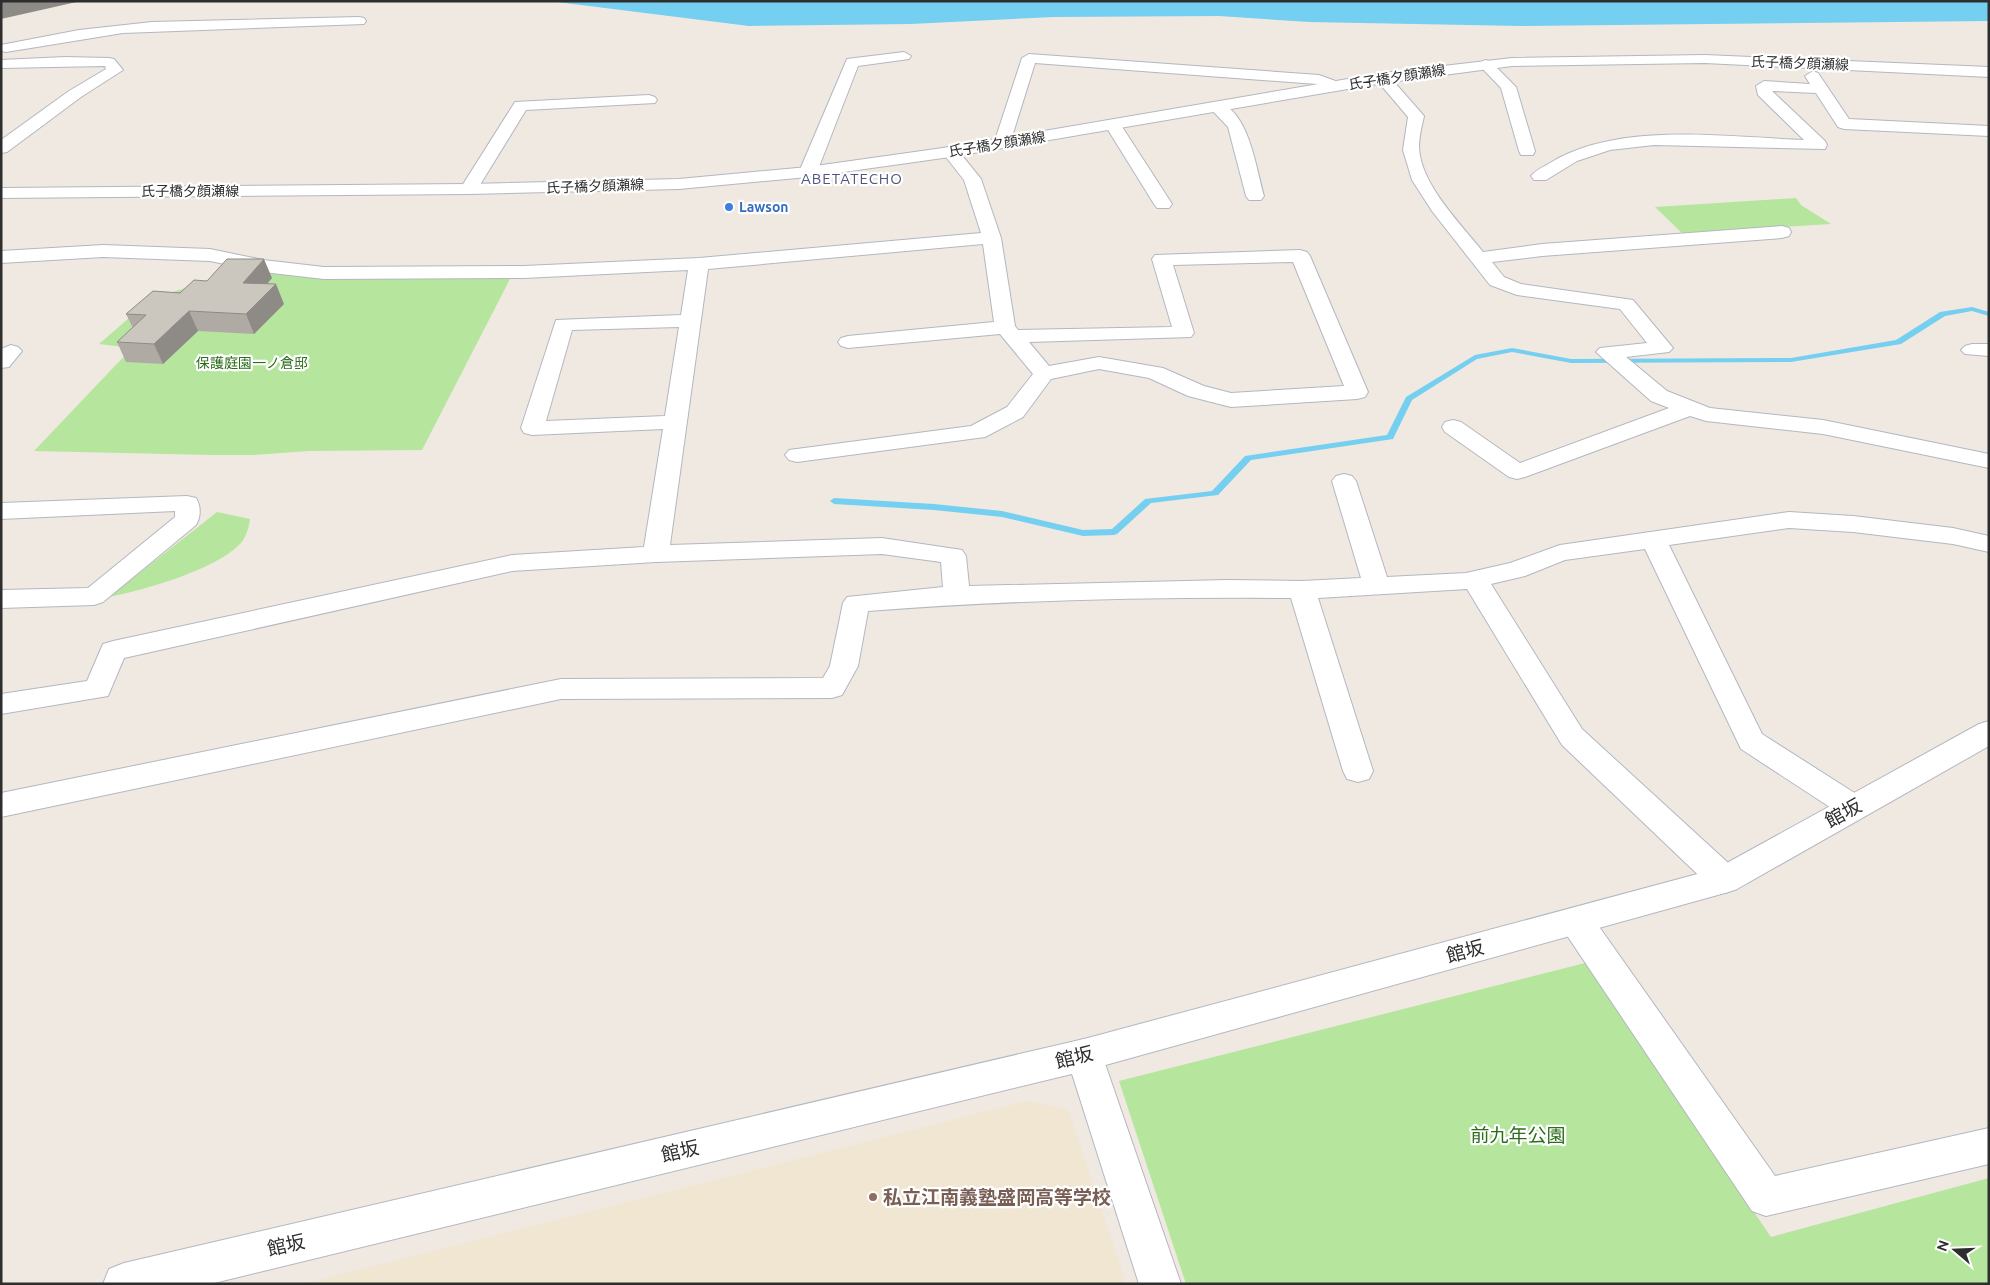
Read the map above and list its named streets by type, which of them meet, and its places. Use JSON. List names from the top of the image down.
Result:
{
  "streets": {
    "street": ["氏子橋夕顔瀬線", "館坂"]
  },
  "districts": ["ABETATECHO"],
  "parks": ["保護庭園一ノ倉邸", "前九年公園"],
  "places": ["Lawson", "私立江南義塾盛岡高等学校"],
  "north": "left"
}
